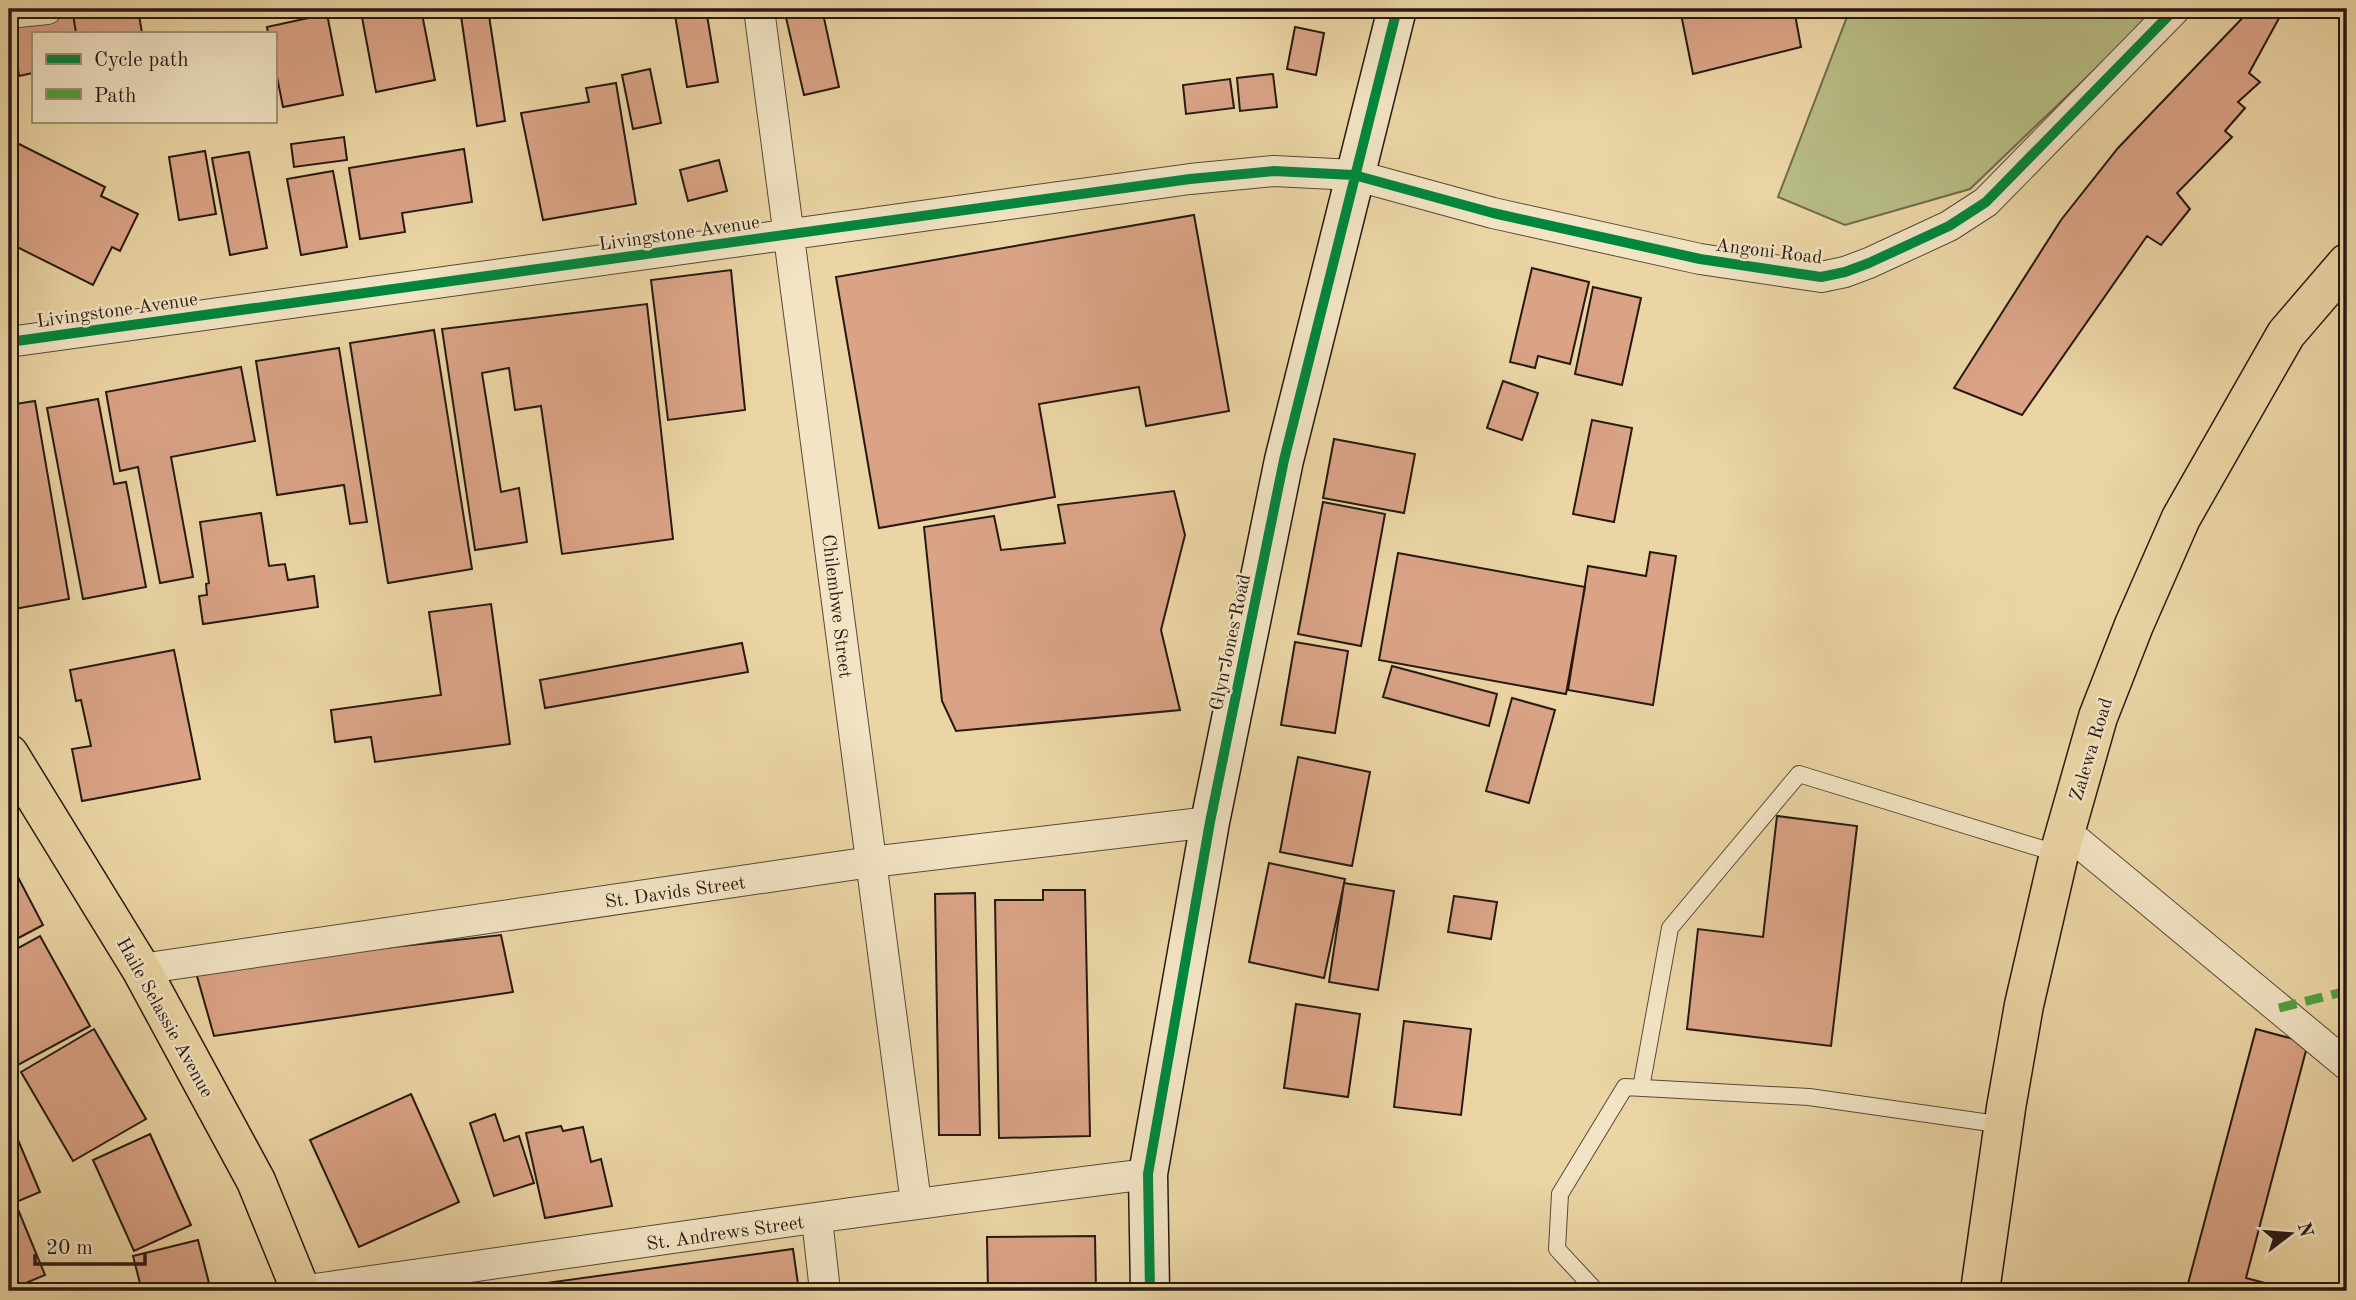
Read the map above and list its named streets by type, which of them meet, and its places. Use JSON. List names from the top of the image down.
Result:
{
  "streets": {
    "highway": ["Zalewa Road", "Haile Selassie Avenue"],
    "street": [
      "Livingstone Avenue",
      "Angoni Road",
      "Chilembwe Street",
      "Glyn Jones Road",
      "St. Davids Street",
      "St. Andrews Street"
    ]
  },
  "crossings": [
    ["Livingstone Avenue", "Angoni Road"],
    ["Livingstone Avenue", "Chilembwe Street"],
    ["Livingstone Avenue", "Glyn Jones Road"],
    ["Angoni Road", "Glyn Jones Road"],
    ["Chilembwe Street", "St. Davids Street"],
    ["Chilembwe Street", "St. Andrews Street"],
    ["Glyn Jones Road", "St. Davids Street"],
    ["Glyn Jones Road", "St. Andrews Street"],
    ["St. Davids Street", "Haile Selassie Avenue"],
    ["Haile Selassie Avenue", "St. Andrews Street"]
  ],
  "legend": ["Cycle path", "Path"],
  "scale_bar": "20 m",
  "north": "right"
}
